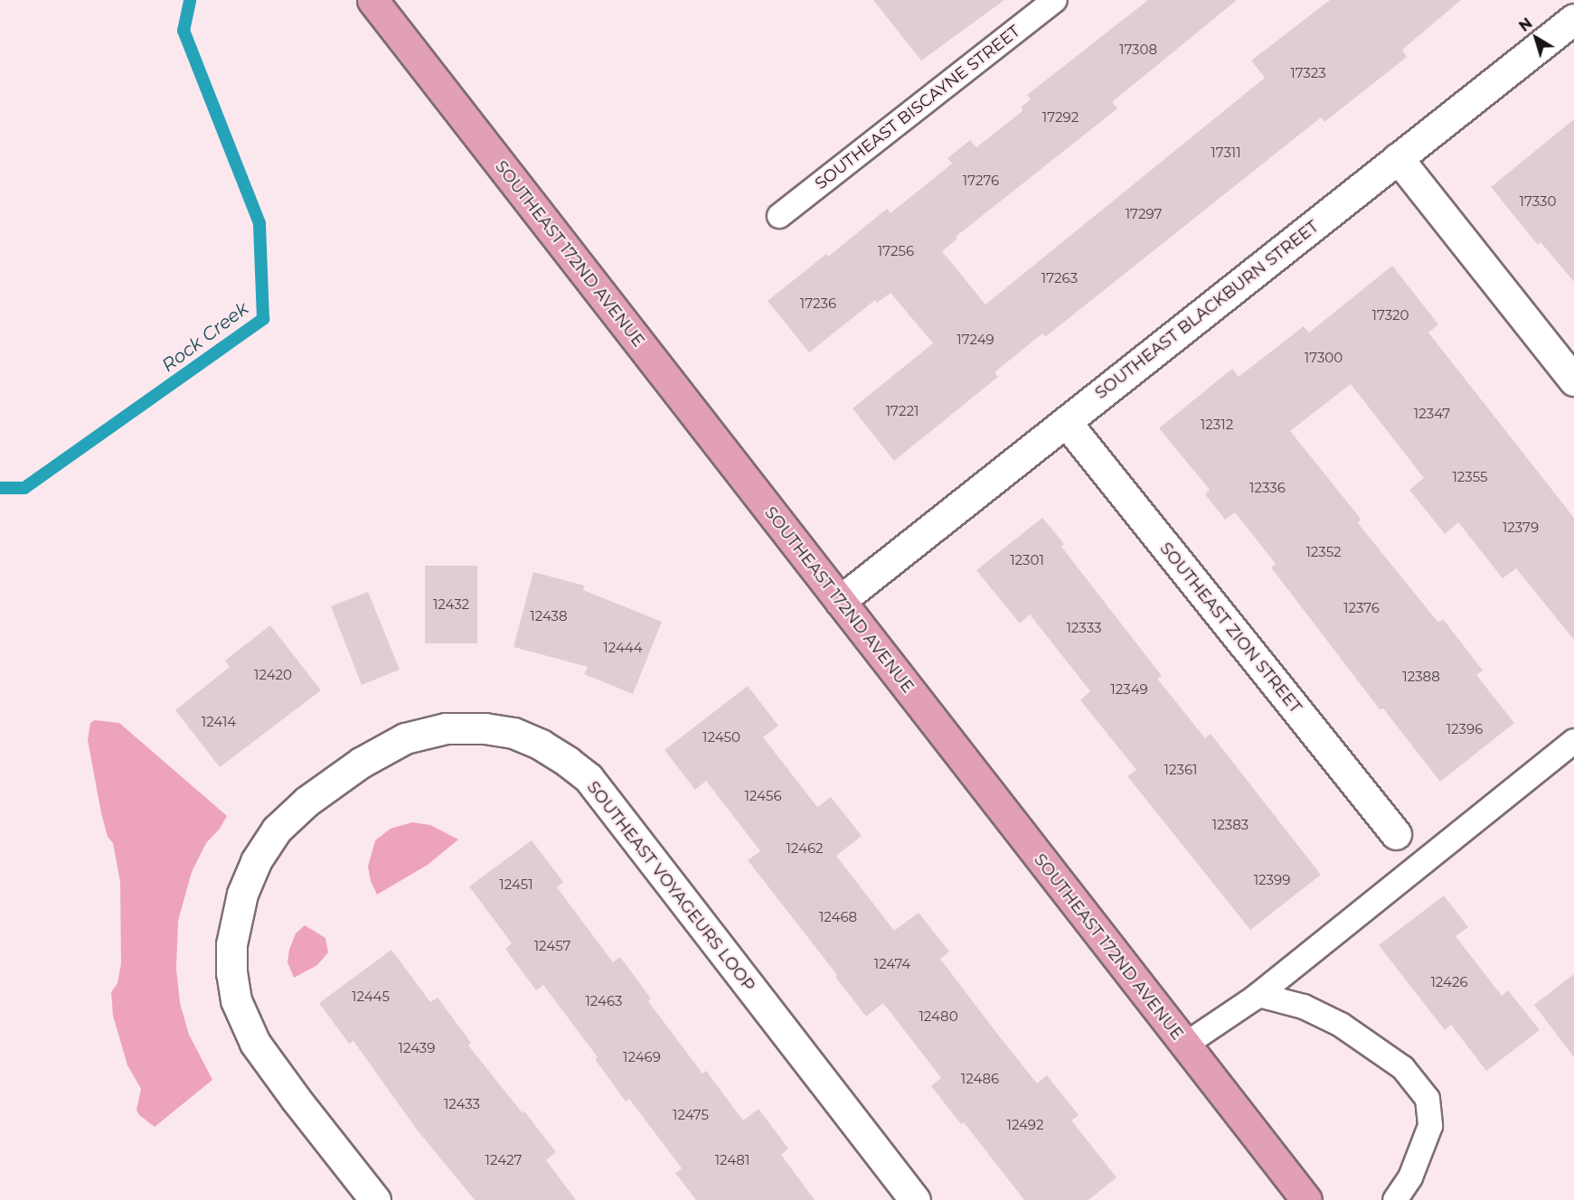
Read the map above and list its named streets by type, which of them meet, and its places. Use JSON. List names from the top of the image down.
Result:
{
  "streets": {
    "main road": ["SOUTHEAST 172ND AVENUE"],
    "street": ["SOUTHEAST BLACKBURN STREET", "SOUTHEAST ZION STREET", "SOUTHEAST VOYAGEURS LOOP"],
    "lane": ["SOUTHEAST BISCAYNE STREET"]
  },
  "crossings": [
    ["SOUTHEAST 172ND AVENUE", "SOUTHEAST BLACKBURN STREET"],
    ["SOUTHEAST BLACKBURN STREET", "SOUTHEAST ZION STREET"]
  ],
  "water": ["Rock Creek"],
  "house_numbers": [
    "17308",
    "17323",
    "17292",
    "17311",
    "17276",
    "17330",
    "17297",
    "17256",
    "17263",
    "17236",
    "17320",
    "17249",
    "17300",
    "17221",
    "12347",
    "12312",
    "12355",
    "12336",
    "12379",
    "12352",
    "12301",
    "12432",
    "12376",
    "12438",
    "12333",
    "12444",
    "12420",
    "12388",
    "12349",
    "12414",
    "12396",
    "12450",
    "12361",
    "12456",
    "12383",
    "12462",
    "12399",
    "12451",
    "12468",
    "12457",
    "12474",
    "12426",
    "12445",
    "12463",
    "12480",
    "12439",
    "12469",
    "12486",
    "12433",
    "12475",
    "12492",
    "12427",
    "12481"
  ],
  "north": "top left"
}
